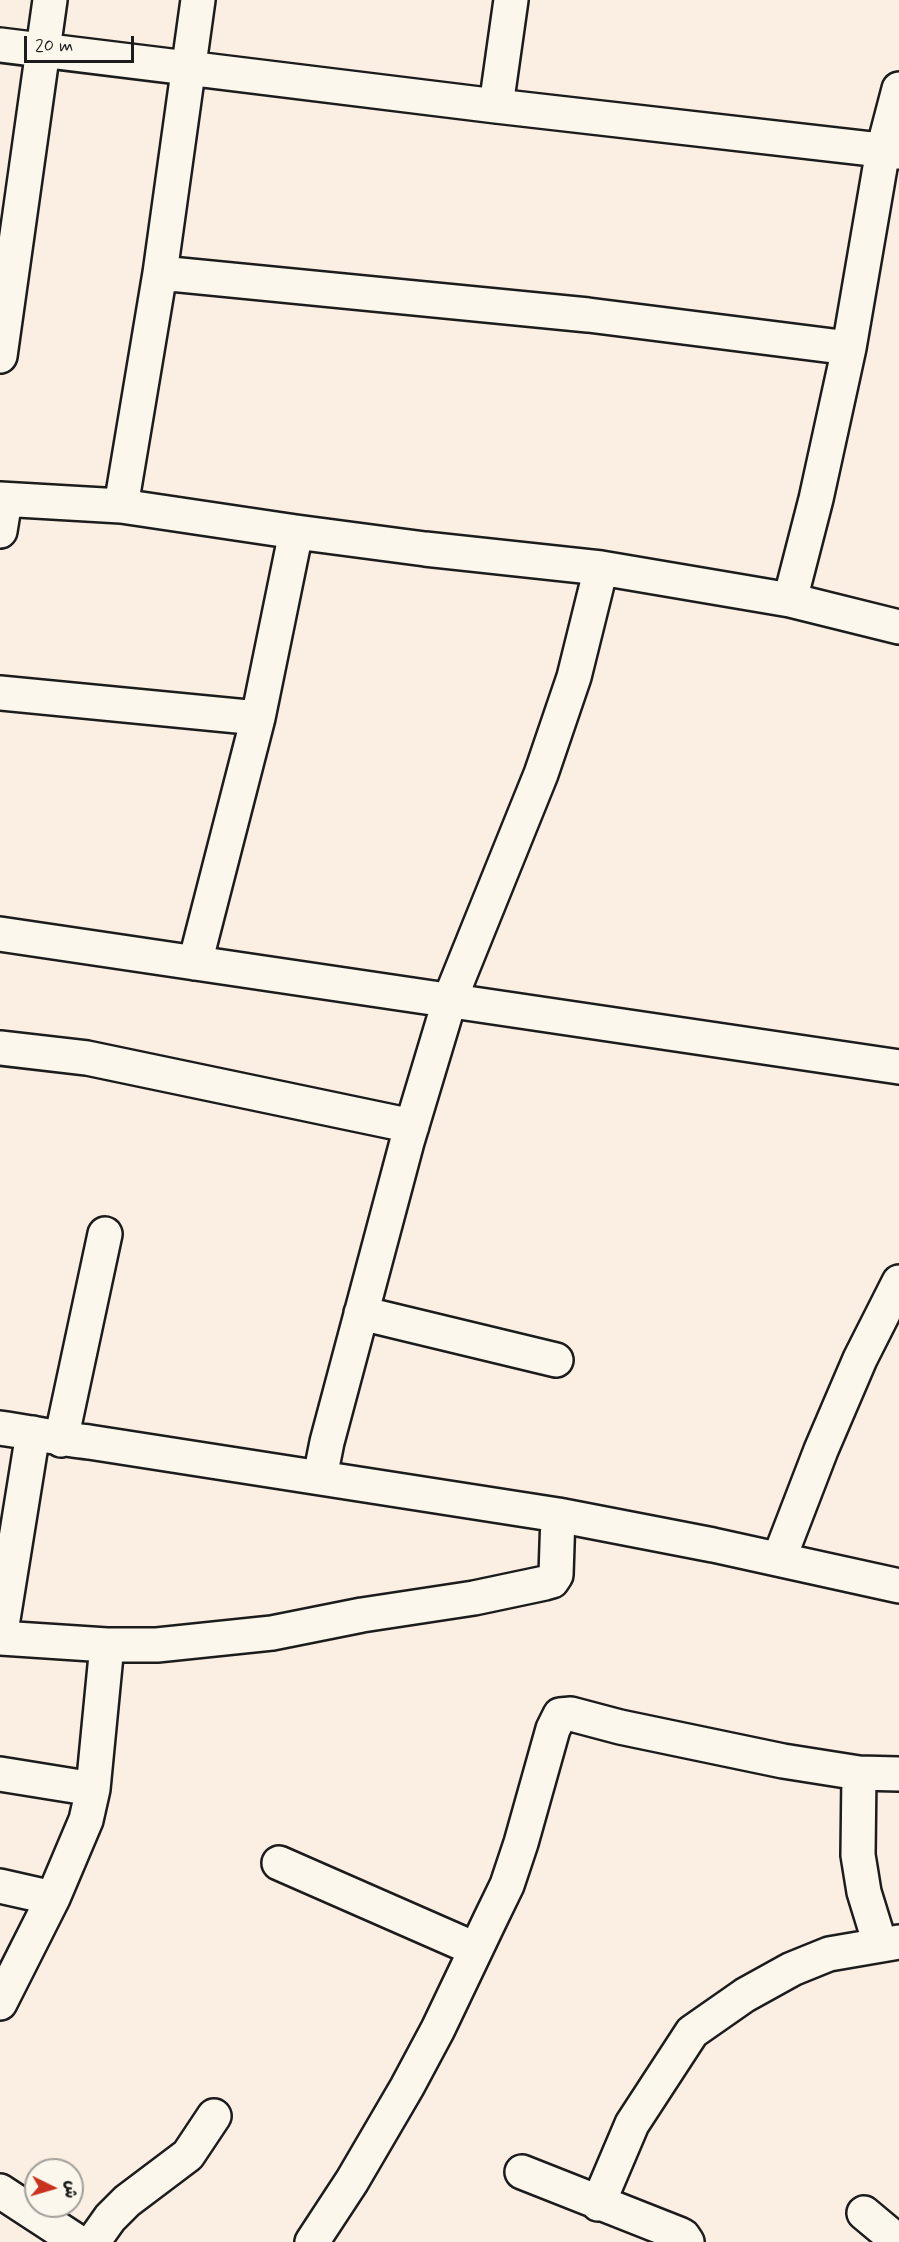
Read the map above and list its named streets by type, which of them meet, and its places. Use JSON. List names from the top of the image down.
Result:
{
  "scale_bar": "20 m",
  "north": "right"
}
